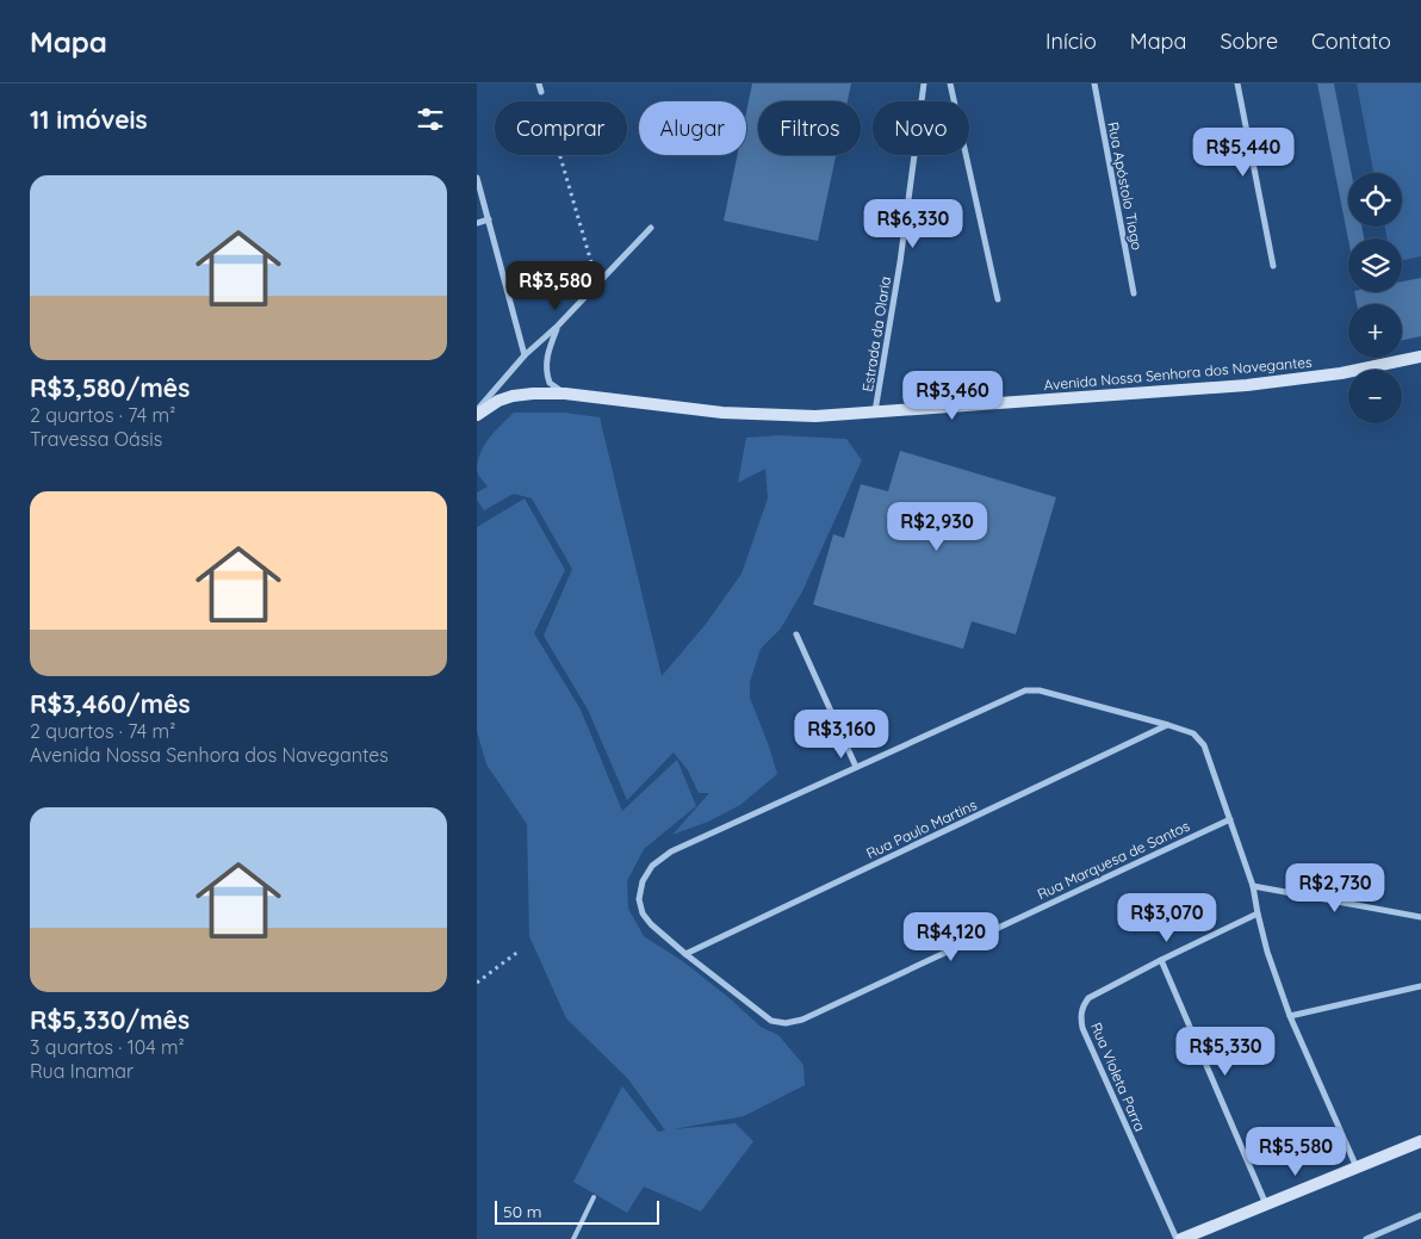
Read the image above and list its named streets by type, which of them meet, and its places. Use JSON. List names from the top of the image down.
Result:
{
  "streets": {
    "main road": ["Avenida Nossa Senhora dos Navegantes"],
    "street": [
      "Rua Apóstolo Tiago",
      "Estrada da Olaria",
      "Rua Paulo Martins",
      "Rua Marquesa de Santos",
      "Rua Violeta Parra"
    ]
  },
  "crossings": [
    ["Estrada da Olaria", "Avenida Nossa Senhora dos Navegantes"],
    ["Rua Paulo Martins", "Rua Marquesa de Santos"],
    ["Rua Marquesa de Santos", "Rua Violeta Parra"]
  ],
  "scale_bar": "50 m",
  "page": {
    "header": "Mapa",
    "nav": [
      "Início",
      "Mapa",
      "Sobre",
      "Contato"
    ],
    "heading": "11 imóveis",
    "chip": [
      "Comprar",
      "Alugar",
      "Filtros",
      "Novo"
    ],
    "price": [
      "R$5,440",
      "R$6,330",
      "R$3,580",
      "R$3,460",
      "R$2,930",
      "R$3,160",
      "R$2,730",
      "R$3,070",
      "R$4,120",
      "R$5,330",
      "R$5,580"
    ],
    "list": [
      {
        "name": "R$3,580/mês",
        "note": "2 quartos · 74 m² · Travessa Oásis"
      },
      {
        "name": "R$3,460/mês",
        "note": "2 quartos · 74 m² · Avenida Nossa Senhora dos Navegantes"
      },
      {
        "name": "R$5,330/mês",
        "note": "3 quartos · 104 m² · Rua Inamar"
      }
    ],
    "map_buttons": ["+", "−"],
    "scale": "50 m"
  }
}
